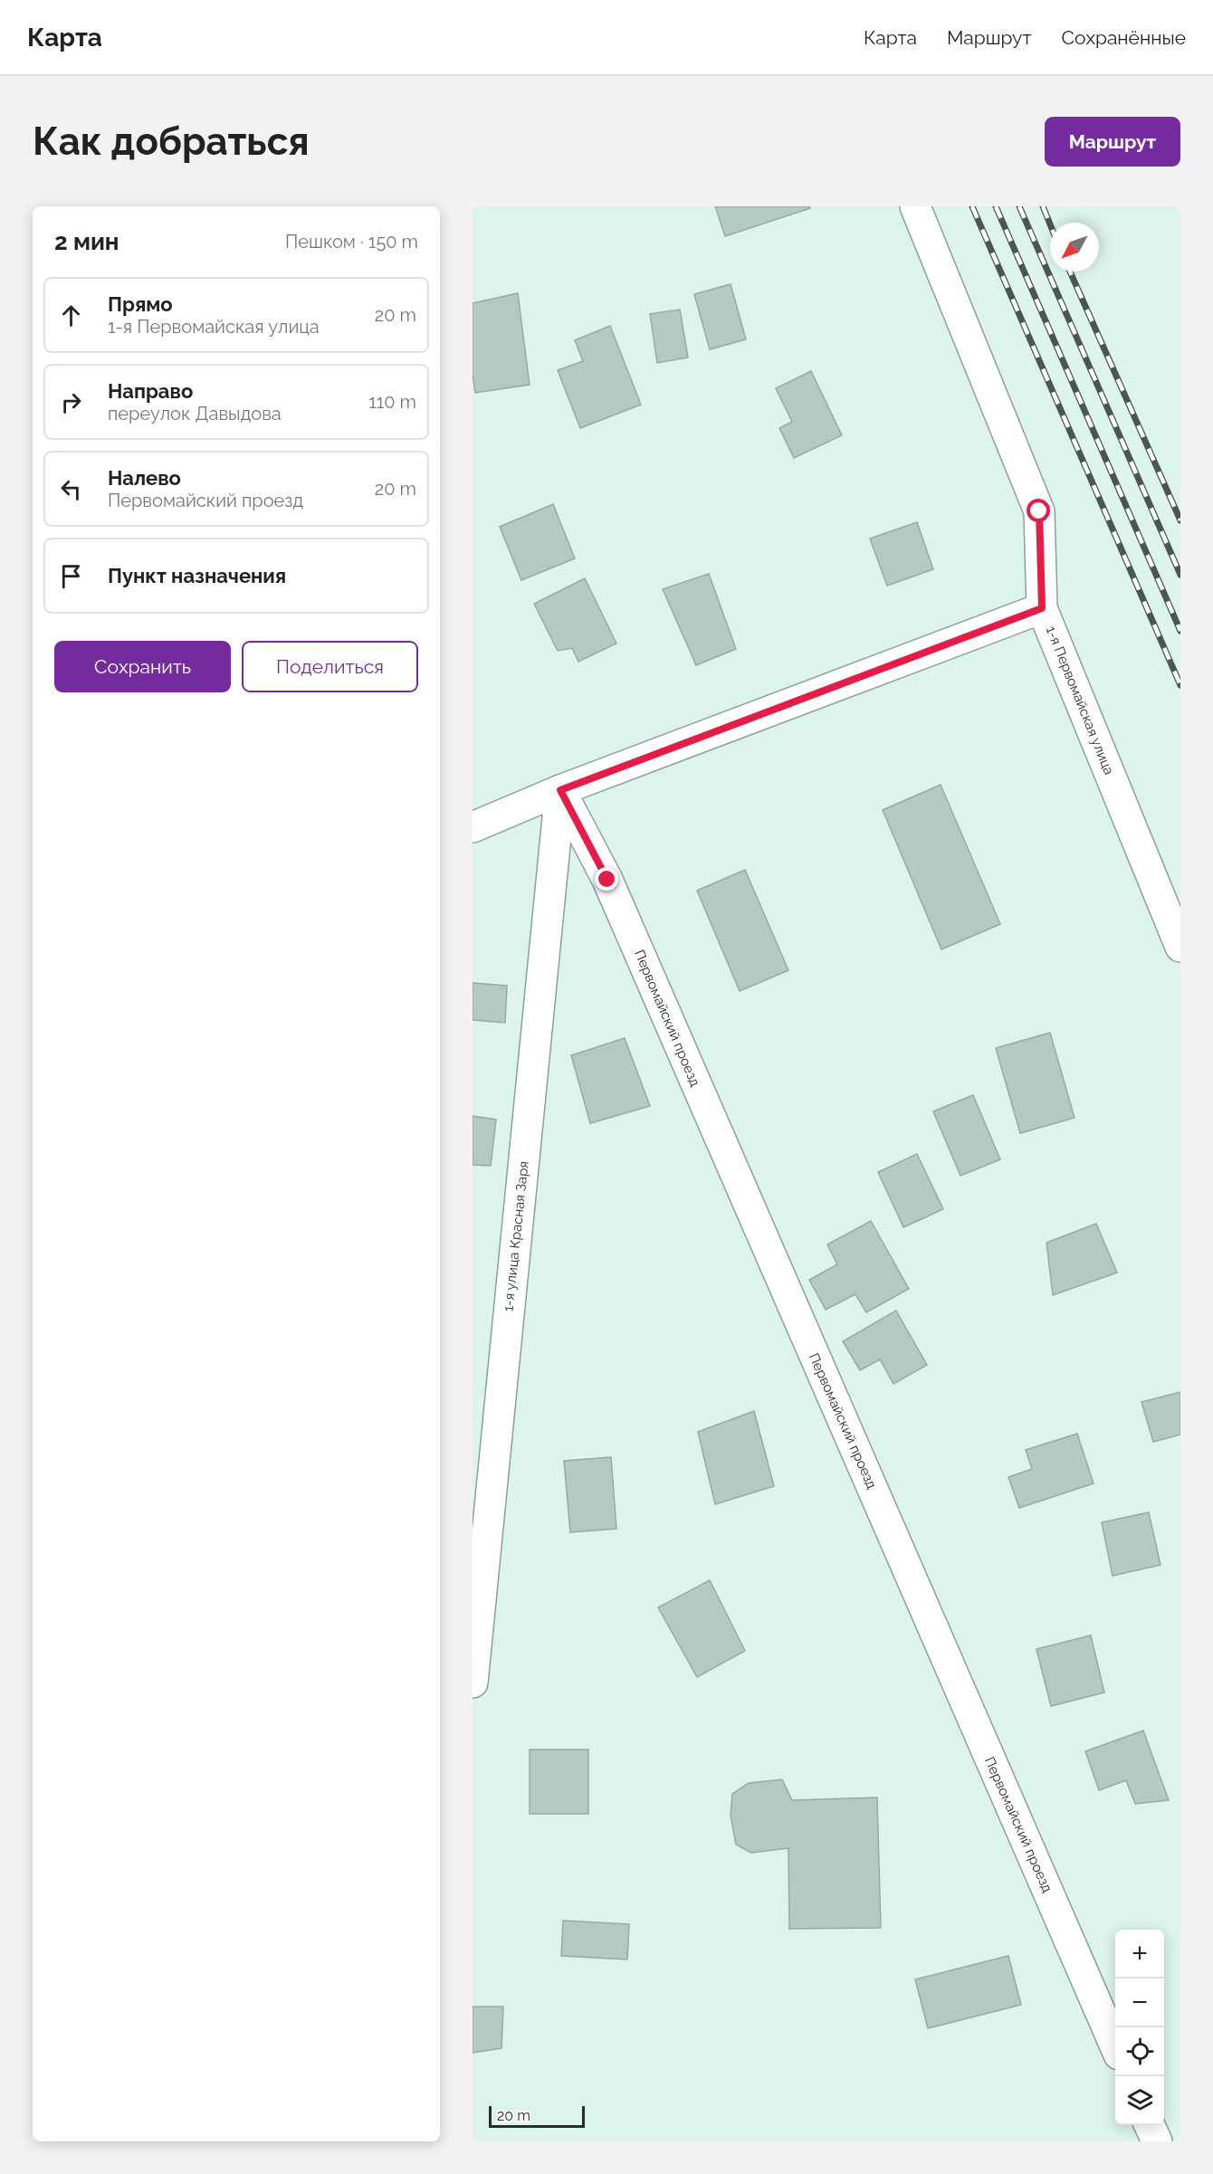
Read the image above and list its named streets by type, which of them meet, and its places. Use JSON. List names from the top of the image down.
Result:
{
  "streets": {
    "street": ["1-я Первомайская улица", "Первомайский проезд", "1-я улица Красная Заря"]
  },
  "crossings": [
    ["Первомайский проезд", "1-я улица Красная Заря"]
  ],
  "scale_bar": "20 m",
  "north": "bottom left",
  "page": {
    "header": "Карта",
    "nav": ["Карта", "Маршрут", "Сохранённые"],
    "buttons": [
      "Маршрут",
      ["Сохранить", "Поделиться"]
    ],
    "title": "Как добраться",
    "heading": ["2 мин", "Пешком · 150 m"],
    "list": [
      ["Прямо", "1-я Первомайская улица", "20 m"],
      ["Направо", "переулок Давыдова", "110 m"],
      ["Налево", "Первомайский проезд", "20 m"],
      "Пункт назначения"
    ],
    "map_buttons": ["+", "−"],
    "scale": "20 m"
  }
}
